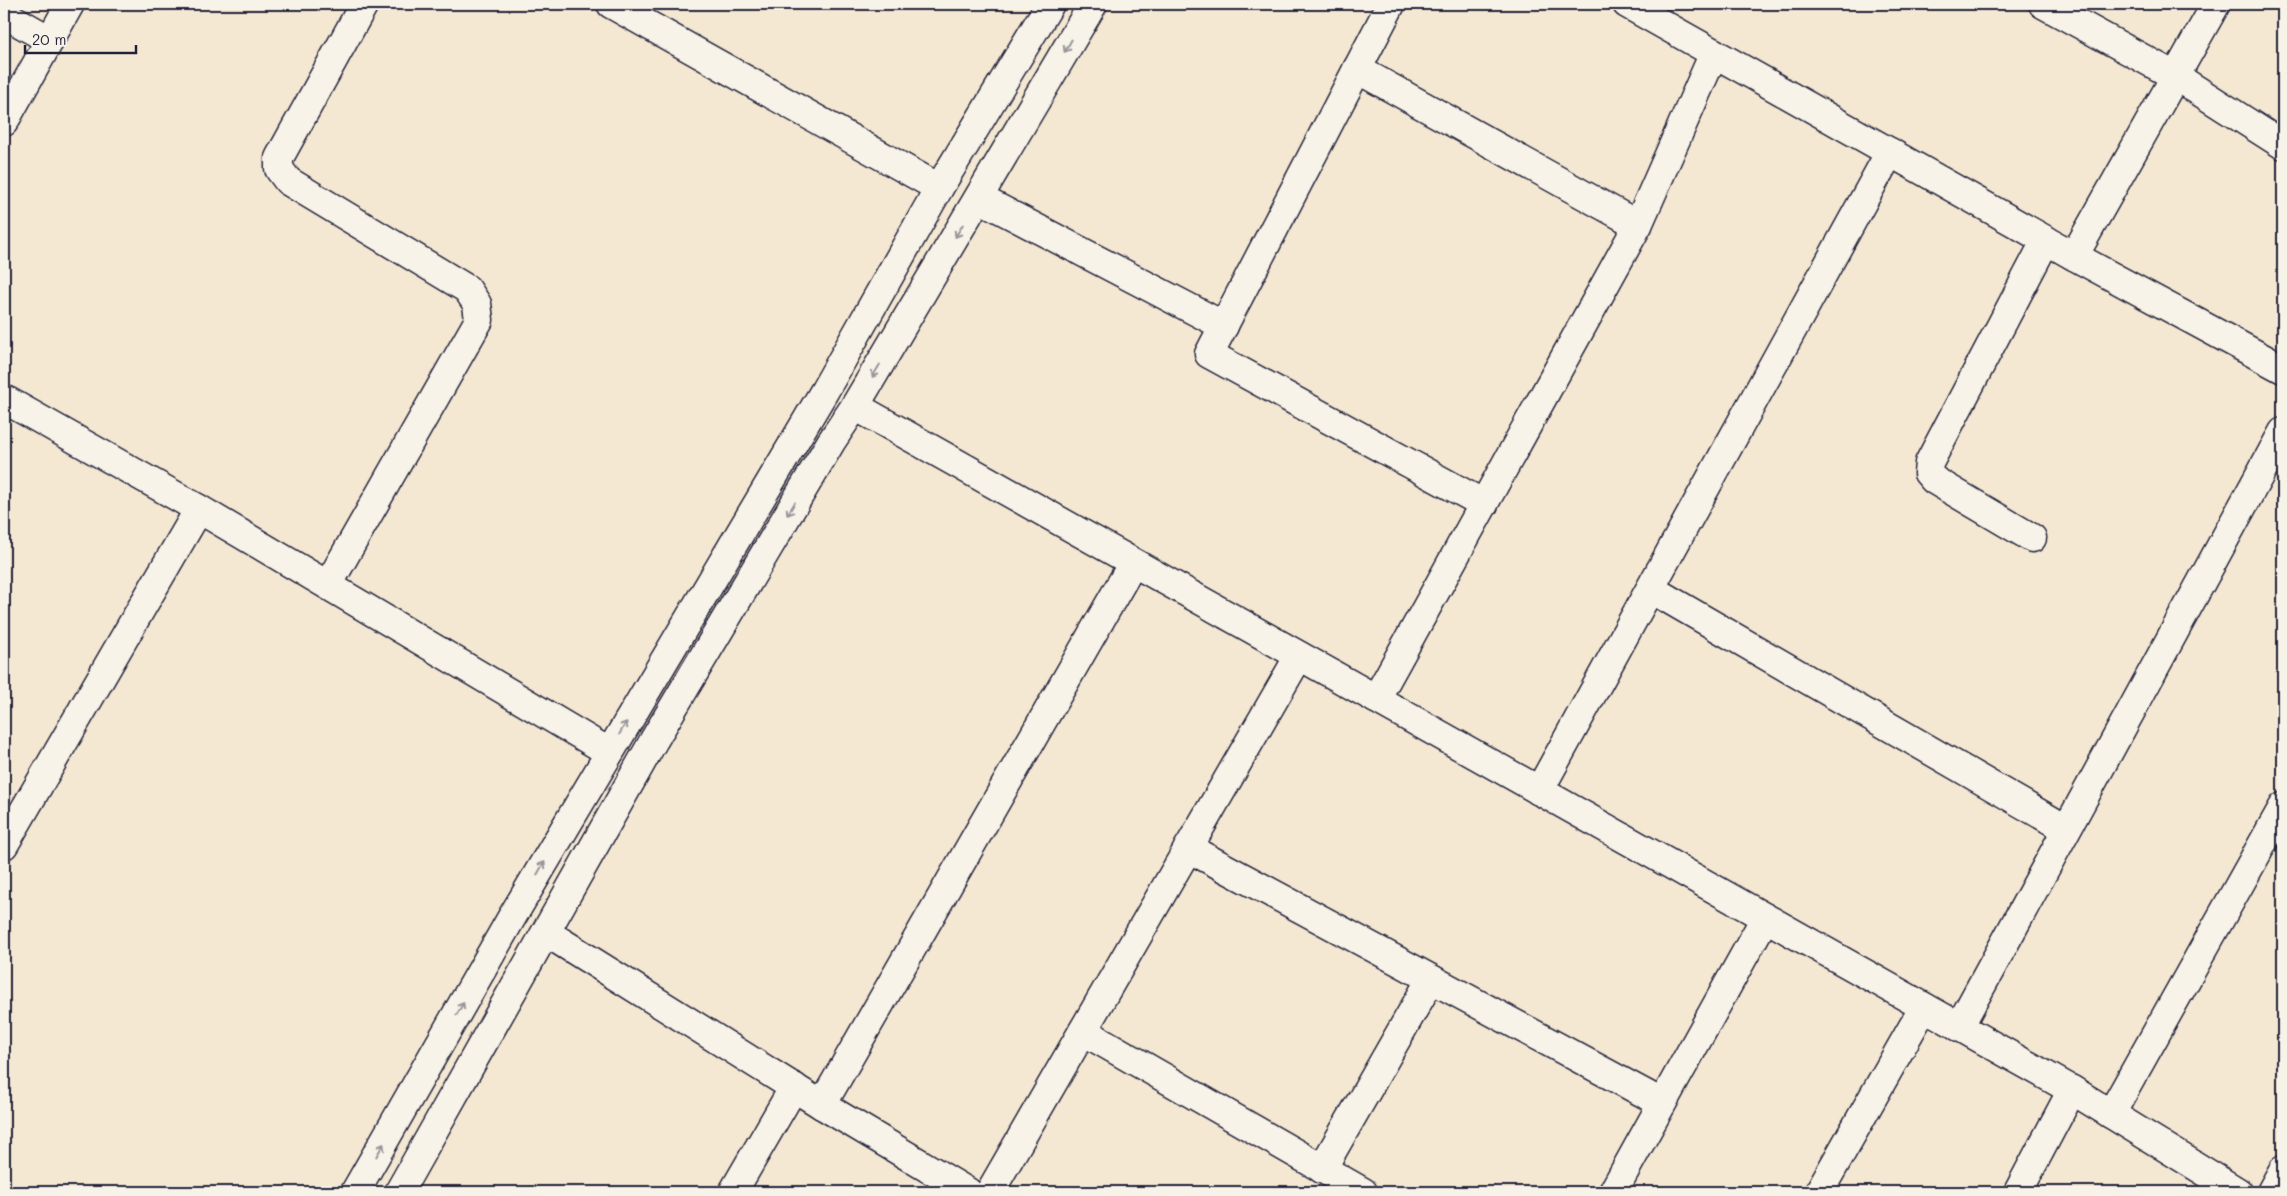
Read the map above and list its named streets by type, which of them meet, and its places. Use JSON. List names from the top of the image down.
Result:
{
  "scale_bar": "20 m"
}
